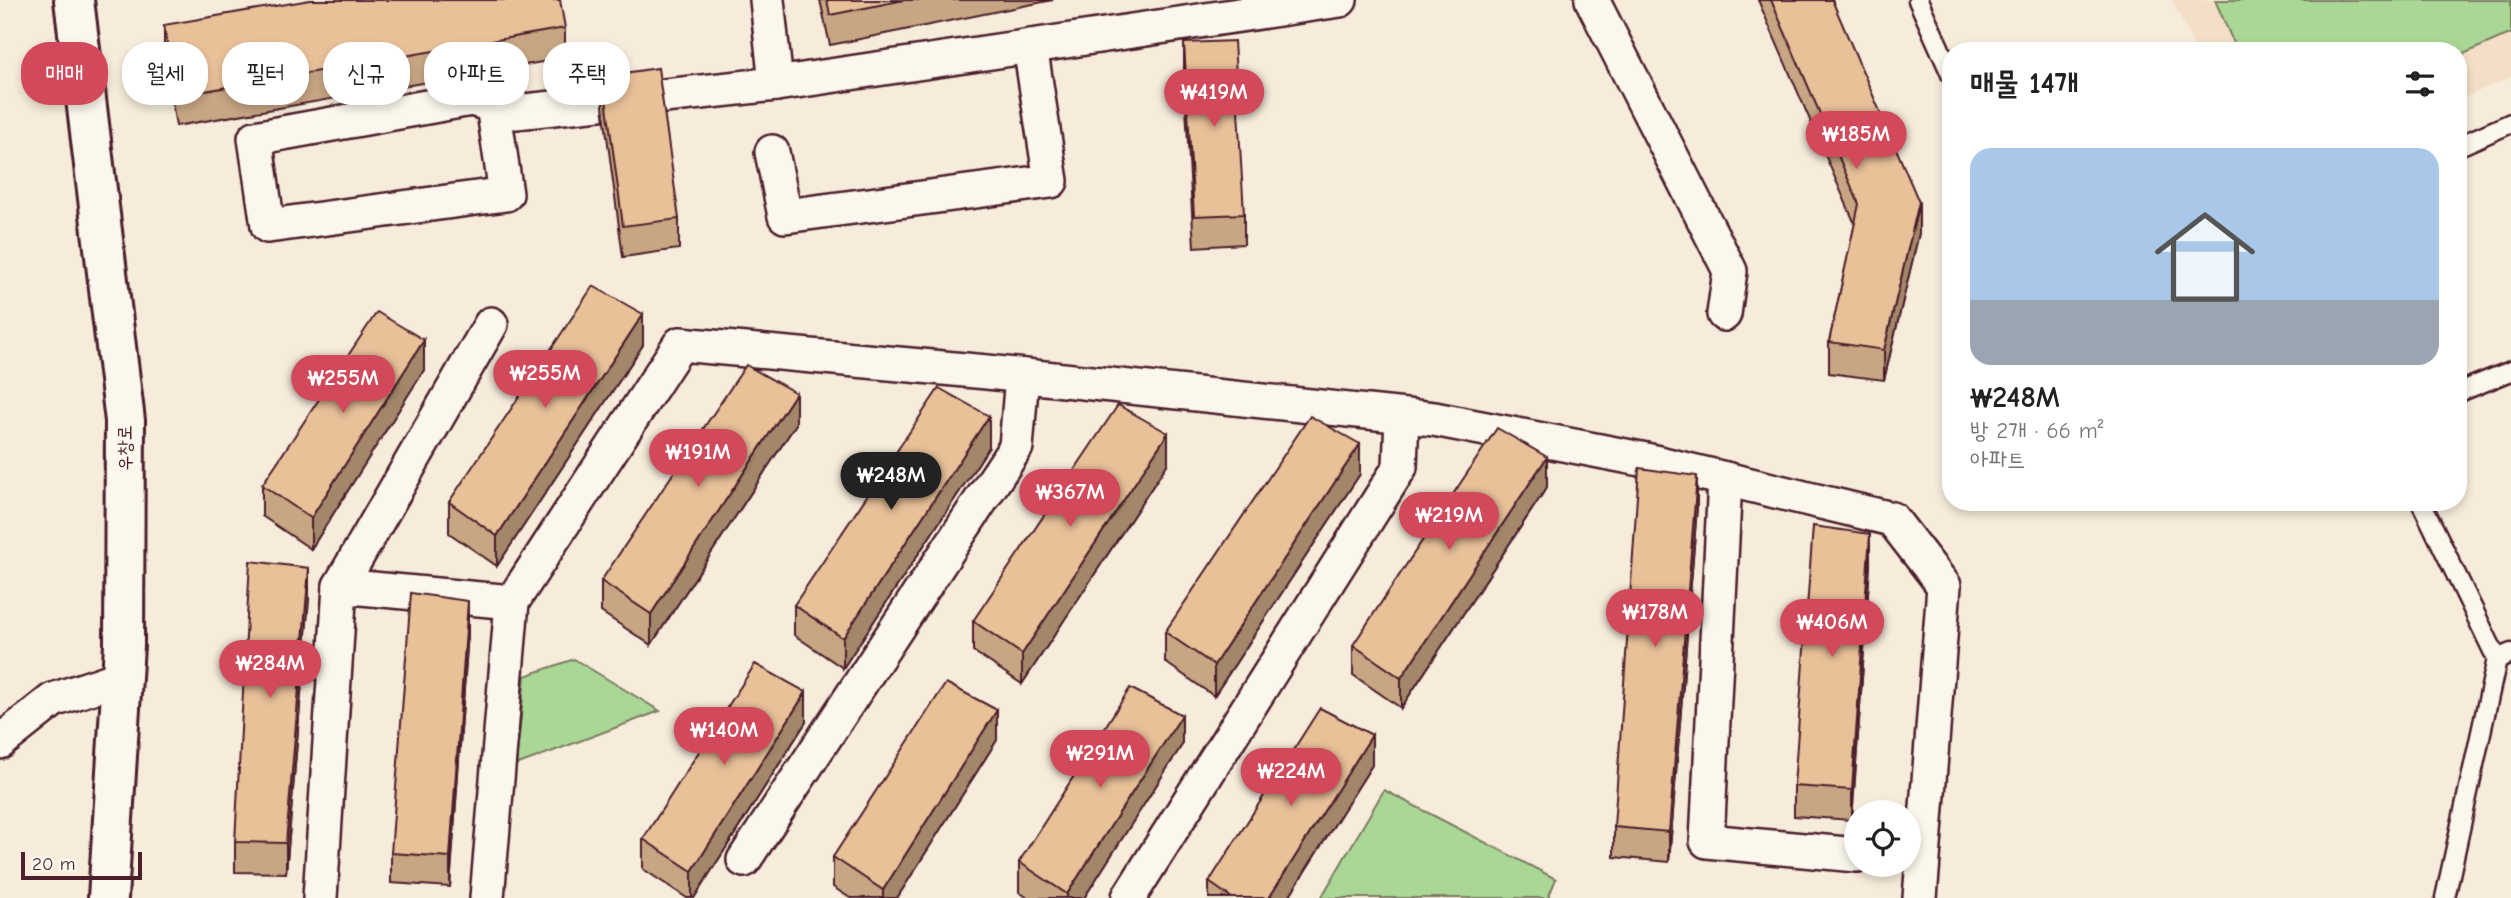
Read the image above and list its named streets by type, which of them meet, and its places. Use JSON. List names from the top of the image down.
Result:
{
  "streets": {
    "main road": ["우창로"]
  },
  "scale_bar": "20 m",
  "page": {
    "chip": [
      "매매",
      "월세",
      "필터",
      "신규",
      "아파트",
      "주택"
    ],
    "heading": "매물 14개",
    "price": [
      "₩419M",
      "₩185M",
      "₩255M",
      "₩255M",
      "₩191M",
      "₩248M",
      "₩367M",
      "₩219M",
      "₩178M",
      "₩406M",
      "₩284M",
      "₩140M",
      "₩291M",
      "₩224M"
    ],
    "list": [
      {
        "name": "₩248M",
        "note": "방 2개 · 66 m² · 아파트"
      }
    ],
    "scale": "20 m"
  }
}
